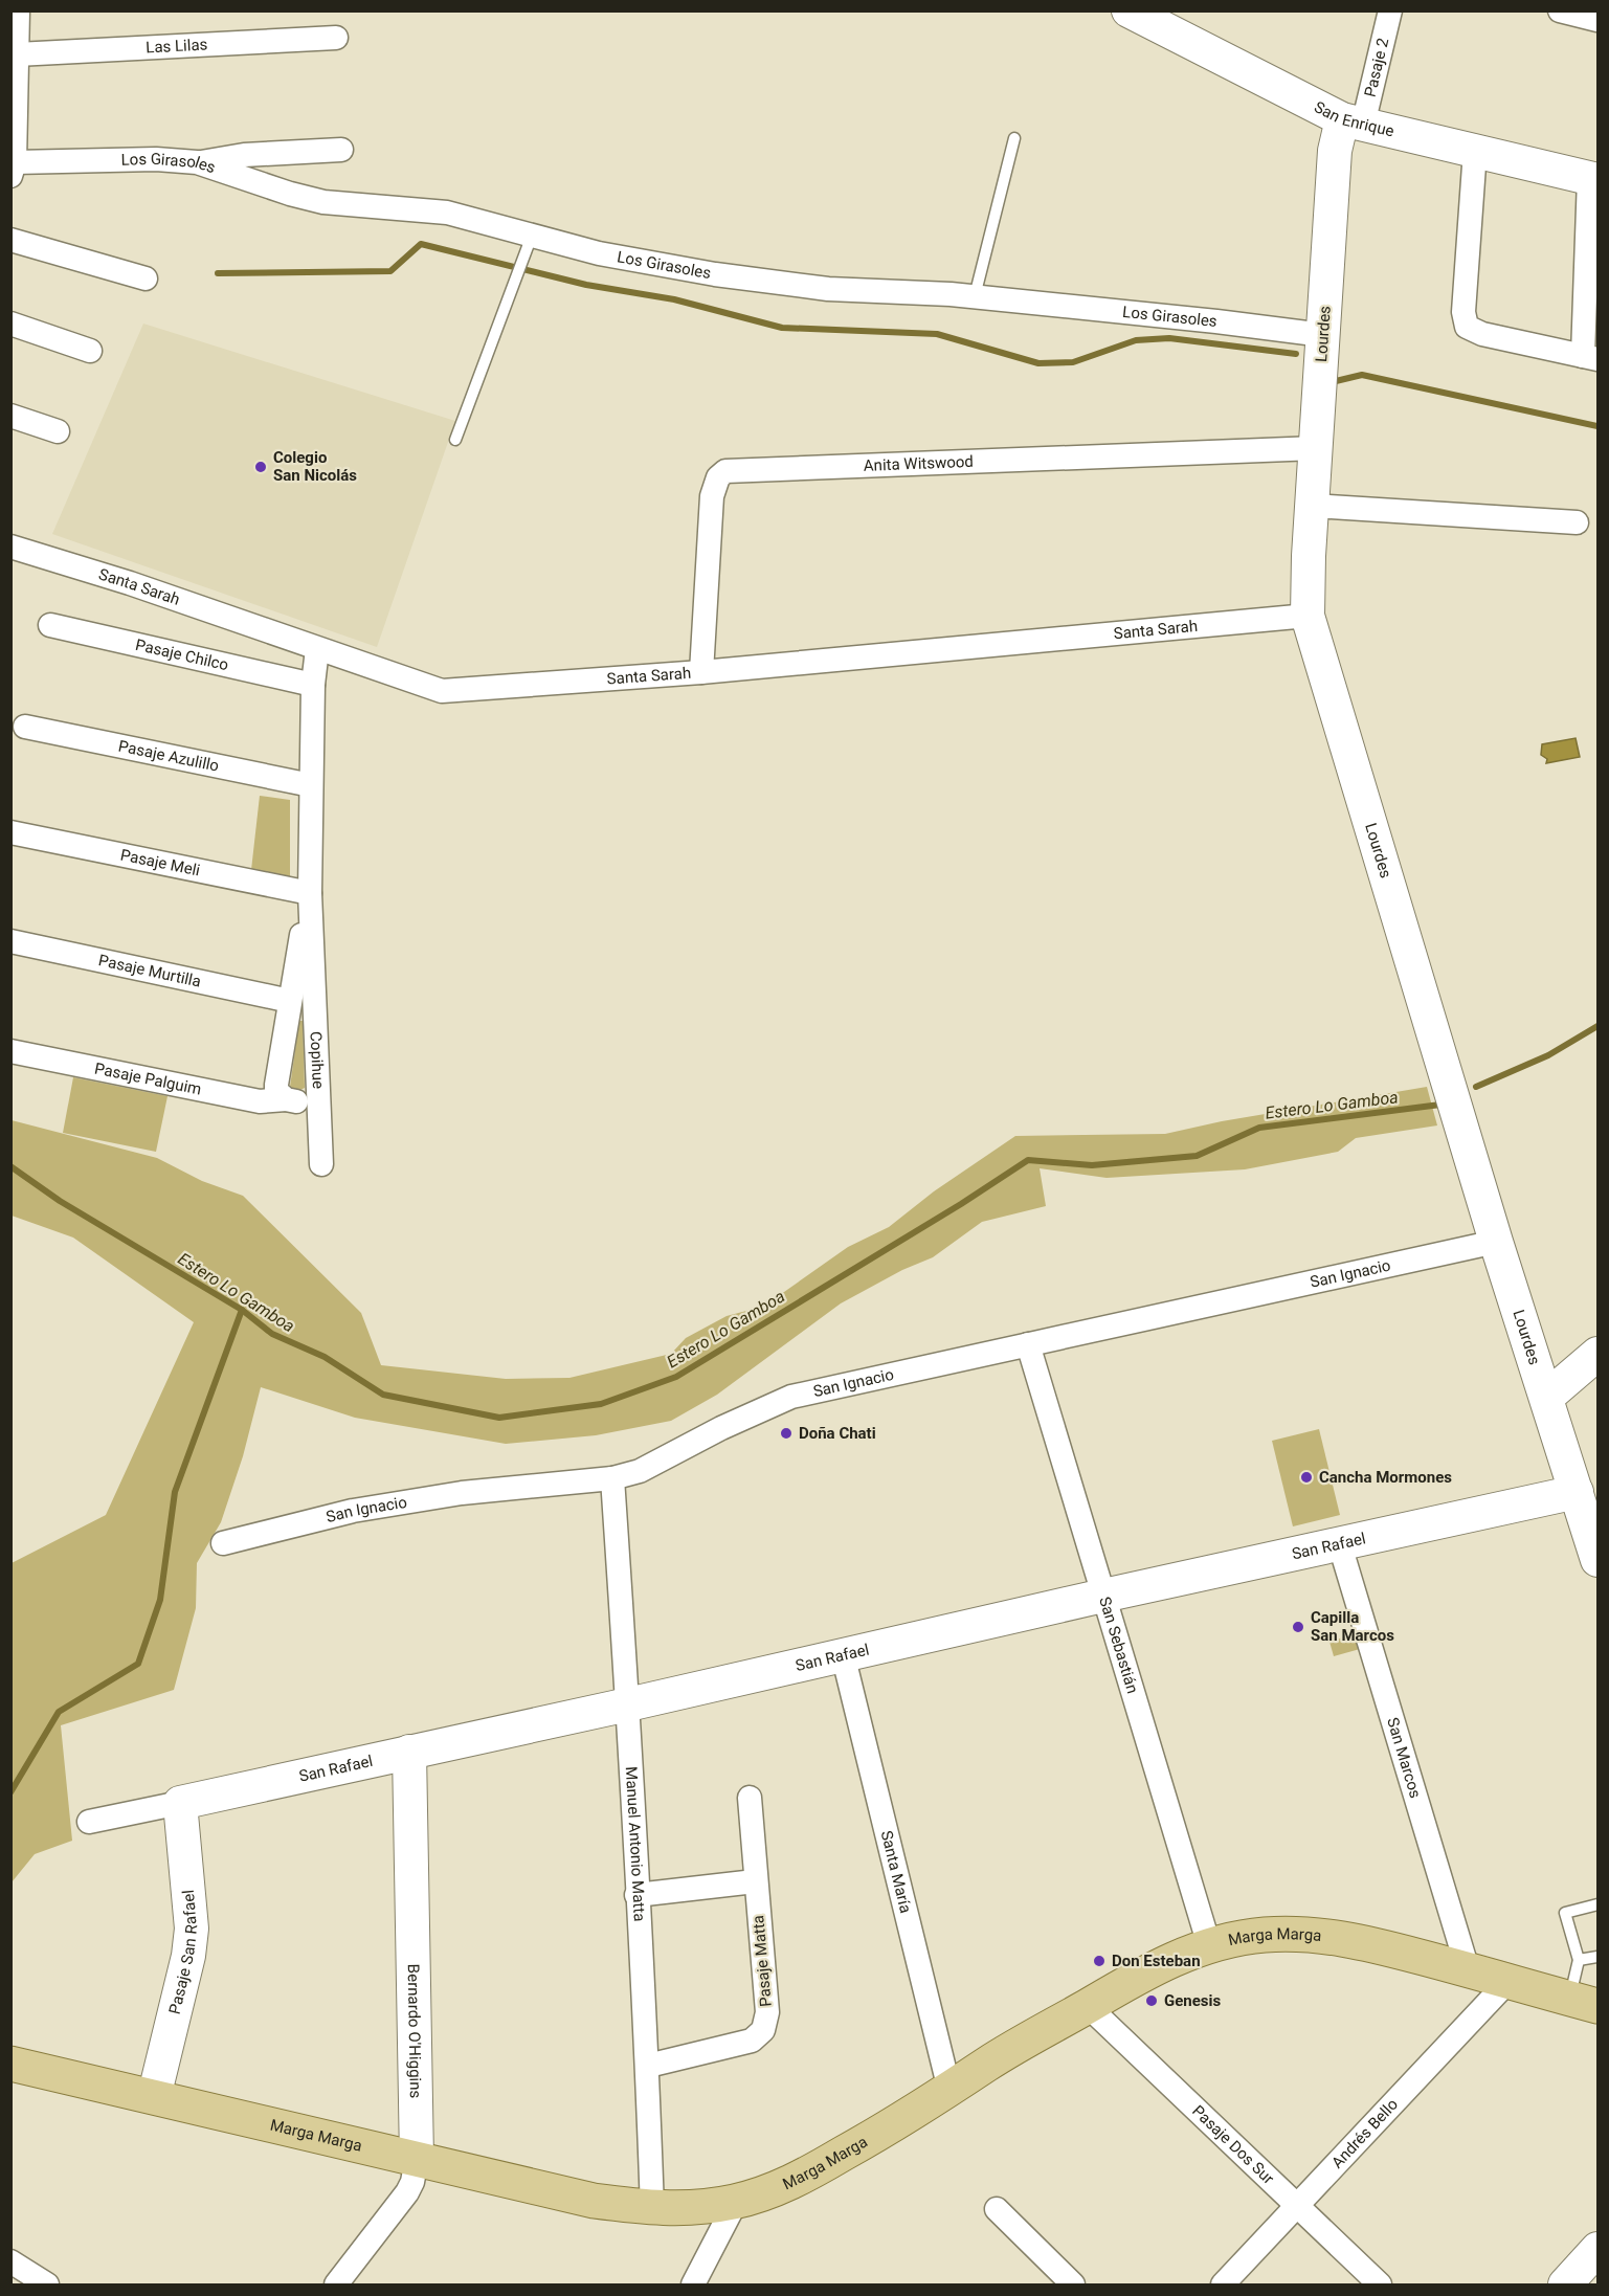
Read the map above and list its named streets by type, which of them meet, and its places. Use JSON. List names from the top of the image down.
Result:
{
  "streets": {
    "main road": ["Marga Marga"],
    "street": [
      "Las Lilas",
      "Pasaje 2",
      "San Enrique",
      "Los Girasoles",
      "Lourdes",
      "Anita Witswood",
      "Santa Sarah",
      "Pasaje Chilco",
      "Pasaje Azulillo",
      "Pasaje Meli",
      "Pasaje Murtilla",
      "Copihue",
      "Pasaje Palguim",
      "San Ignacio",
      "San Rafael",
      "San Sebastián",
      "San Marcos",
      "Manuel Antonio Matta",
      "Santa María",
      "Pasaje San Rafael",
      "Pasaje Matta",
      "Bernardo O'Higgins",
      "Andrés Bello",
      "Pasaje Dos Sur"
    ]
  },
  "crossings": [
    ["Pasaje 2", "San Enrique"],
    ["Pasaje 2", "Lourdes"],
    ["San Enrique", "Lourdes"],
    ["Los Girasoles", "Lourdes"],
    ["Lourdes", "Anita Witswood"],
    ["Lourdes", "Santa Sarah"],
    ["Lourdes", "San Ignacio"],
    ["Lourdes", "San Rafael"],
    ["Anita Witswood", "Santa Sarah"],
    ["Santa Sarah", "Copihue"],
    ["Pasaje Chilco", "Copihue"],
    ["Pasaje Azulillo", "Copihue"],
    ["Pasaje Meli", "Copihue"],
    ["Pasaje Murtilla", "Copihue"],
    ["Copihue", "Pasaje Palguim"],
    ["San Ignacio", "San Sebastián"],
    ["San Ignacio", "Manuel Antonio Matta"],
    ["San Rafael", "San Sebastián"],
    ["San Rafael", "San Marcos"],
    ["San Rafael", "Manuel Antonio Matta"],
    ["San Rafael", "Santa María"],
    ["San Rafael", "Pasaje San Rafael"],
    ["San Rafael", "Bernardo O'Higgins"],
    ["San Sebastián", "Marga Marga"],
    ["San Marcos", "Marga Marga"],
    ["Manuel Antonio Matta", "Marga Marga"],
    ["Manuel Antonio Matta", "Pasaje Matta"],
    ["Santa María", "Marga Marga"],
    ["Marga Marga", "Pasaje San Rafael"],
    ["Marga Marga", "Bernardo O'Higgins"],
    ["Marga Marga", "Andrés Bello"],
    ["Marga Marga", "Pasaje Dos Sur"],
    ["Andrés Bello", "Pasaje Dos Sur"]
  ],
  "water": ["Estero Lo Gamboa"],
  "places": [
    "Colegio San Nicolás",
    "Doña Chati",
    "Cancha Mormones",
    "Capilla San Marcos",
    "Don Esteban",
    "Genesis"
  ]
}
